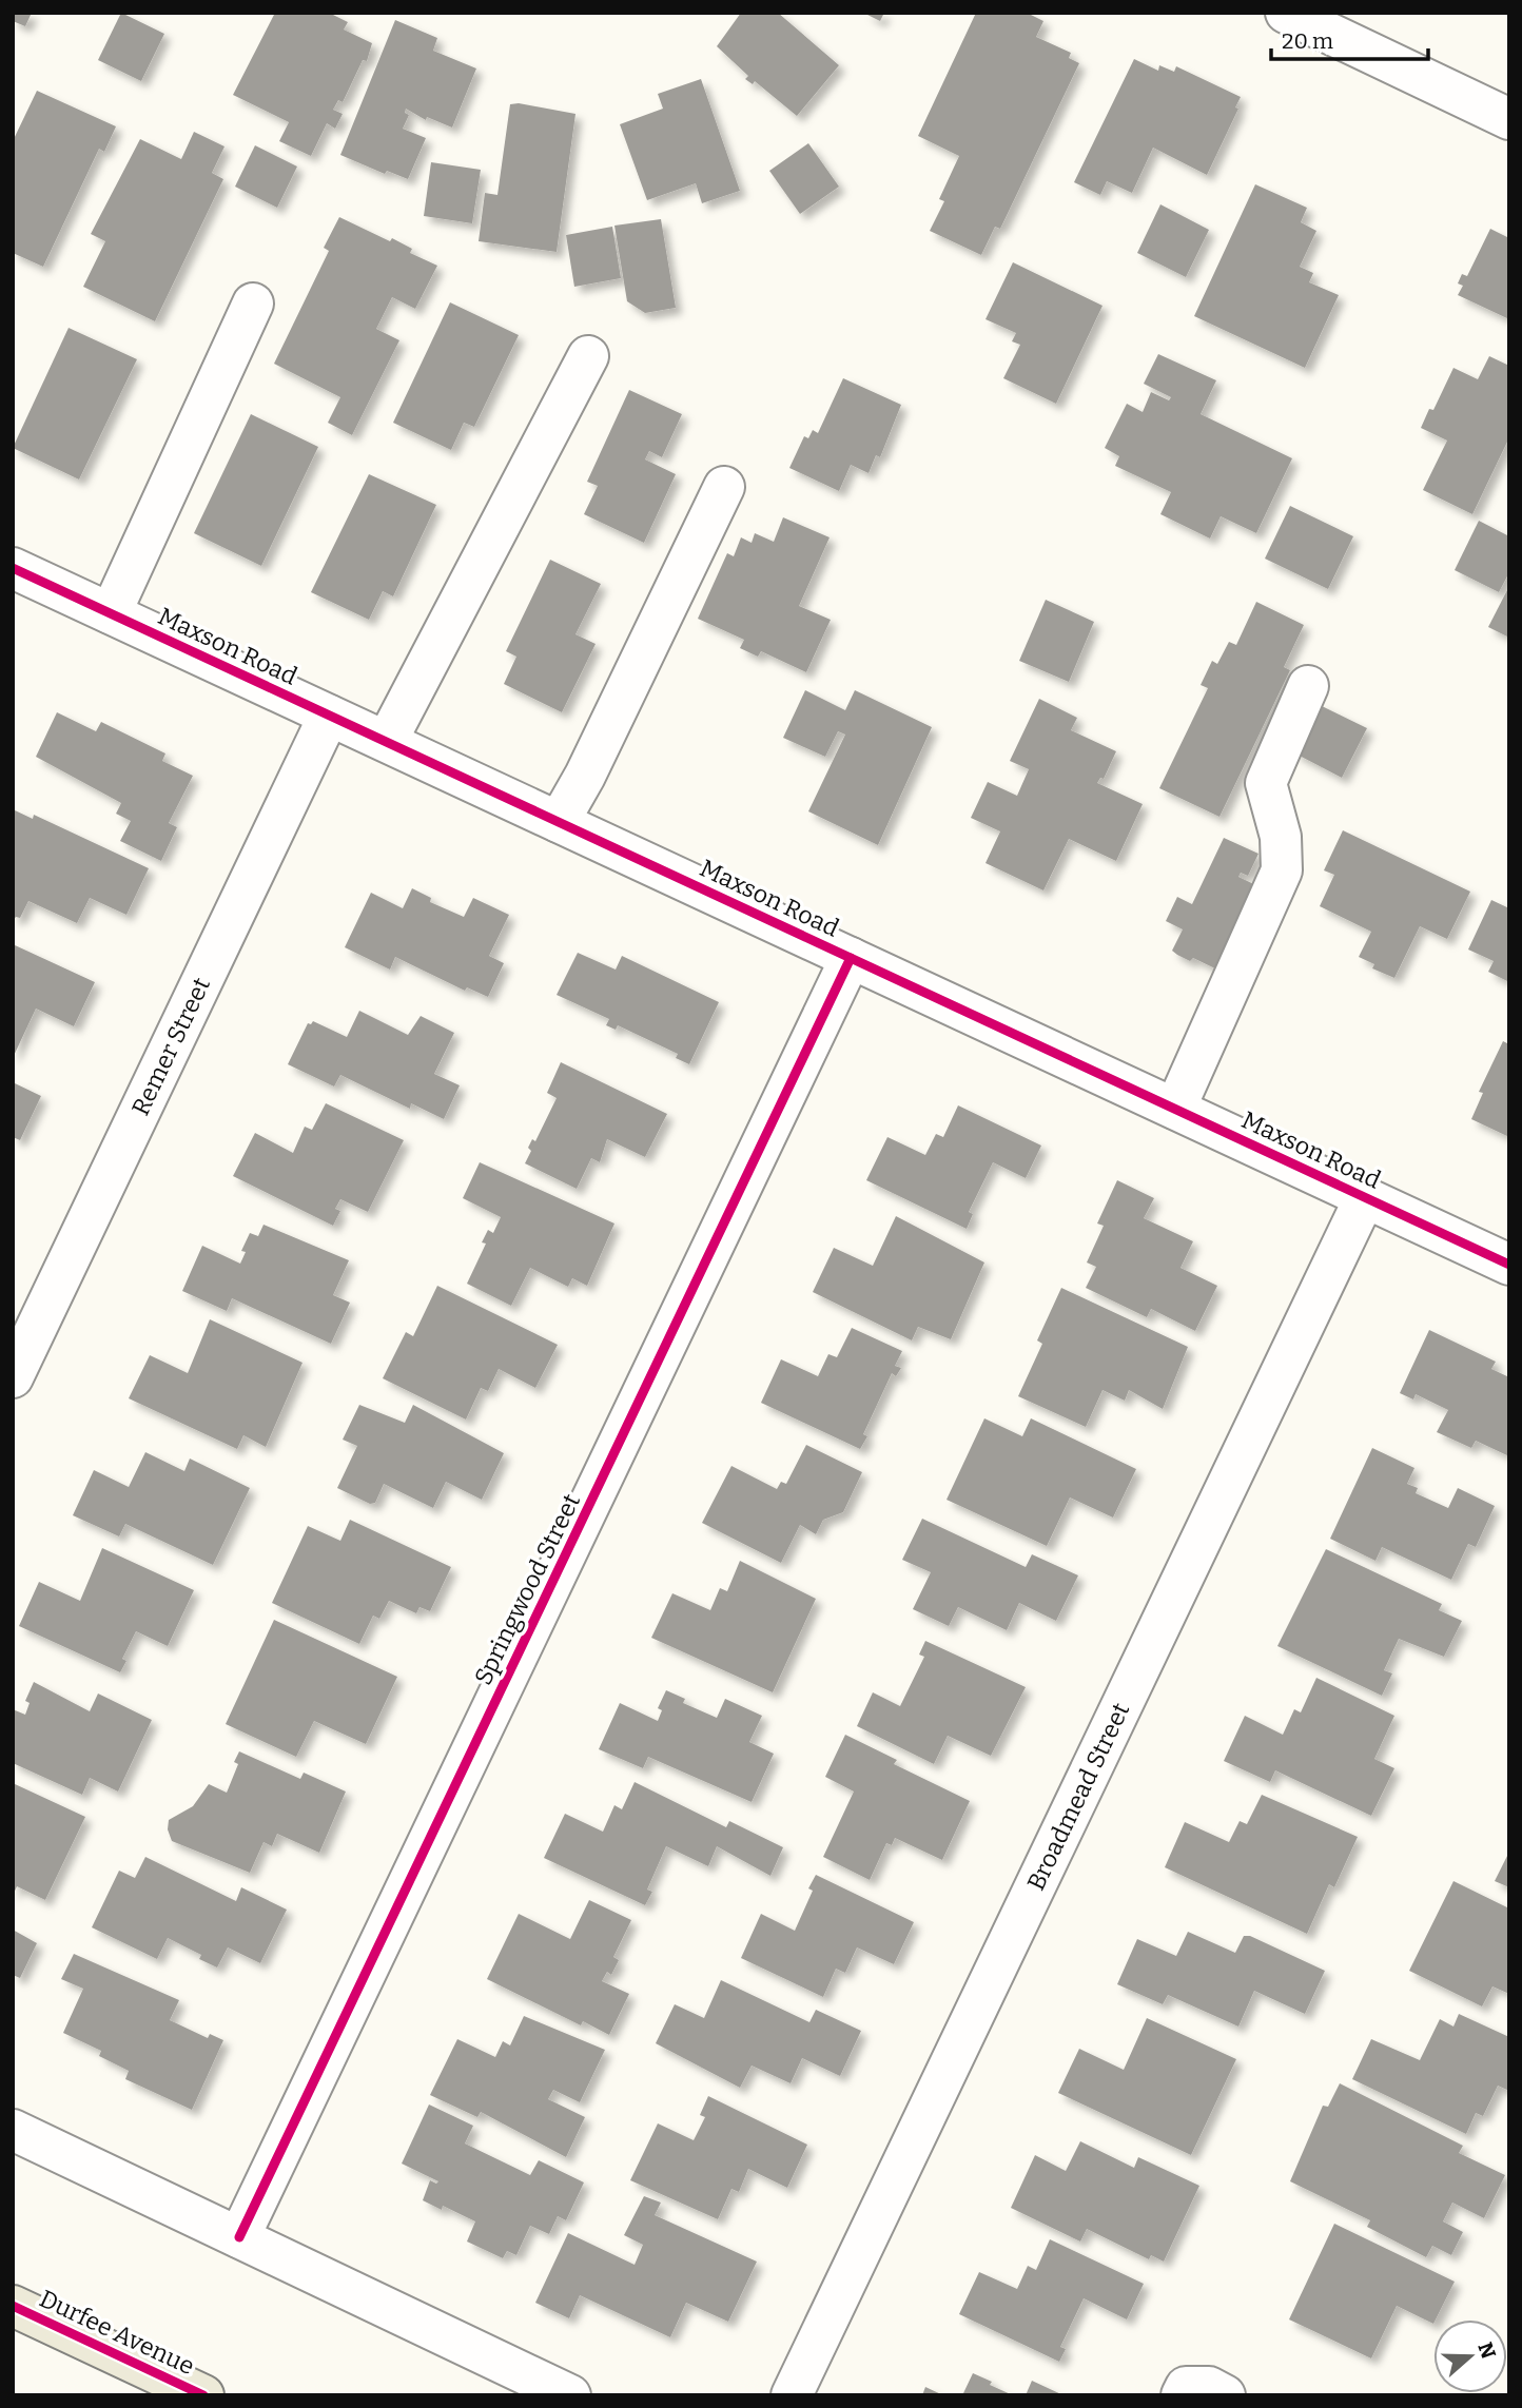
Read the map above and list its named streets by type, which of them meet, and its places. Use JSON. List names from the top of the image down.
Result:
{
  "streets": {
    "main road": ["Durfee Avenue"],
    "street": [
      "Maxson Road",
      "Remer Street",
      "Springwood Street",
      "Broadmead Street"
    ]
  },
  "crossings": [
    ["Maxson Road", "Remer Street"],
    ["Maxson Road", "Springwood Street"],
    ["Maxson Road", "Broadmead Street"]
  ],
  "scale_bar": "20 m",
  "north": "right"
}
